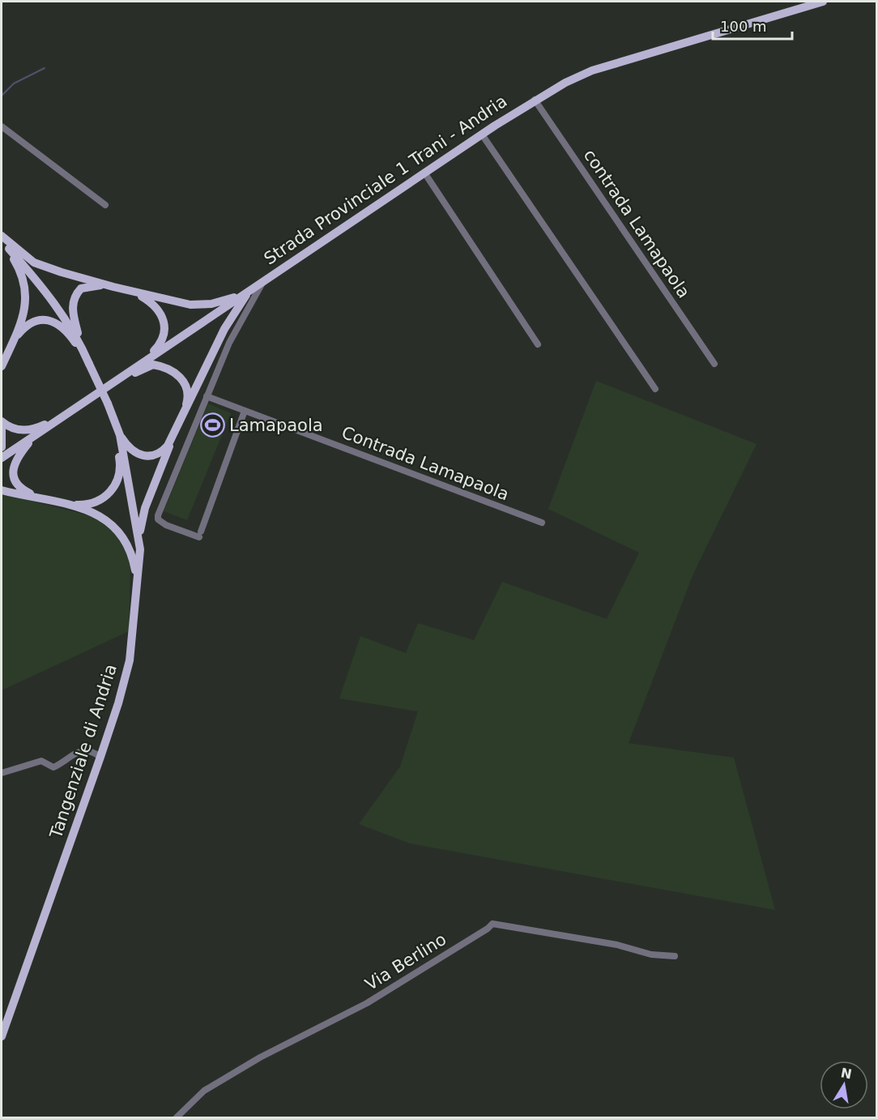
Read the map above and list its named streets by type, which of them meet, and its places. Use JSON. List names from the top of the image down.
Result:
{
  "streets": {
    "main road": ["Strada Provinciale 1 Trani - Andria", "Tangenziale di Andria"],
    "street": ["contrada Lamapaola", "Contrada Lamapaola", "Via Berlino"]
  },
  "crossings": [
    ["Strada Provinciale 1 Trani - Andria", "contrada Lamapaola"]
  ],
  "places": {
    "sports": ["Lamapaola"]
  },
  "scale_bar": "100 m",
  "north": "top"
}
